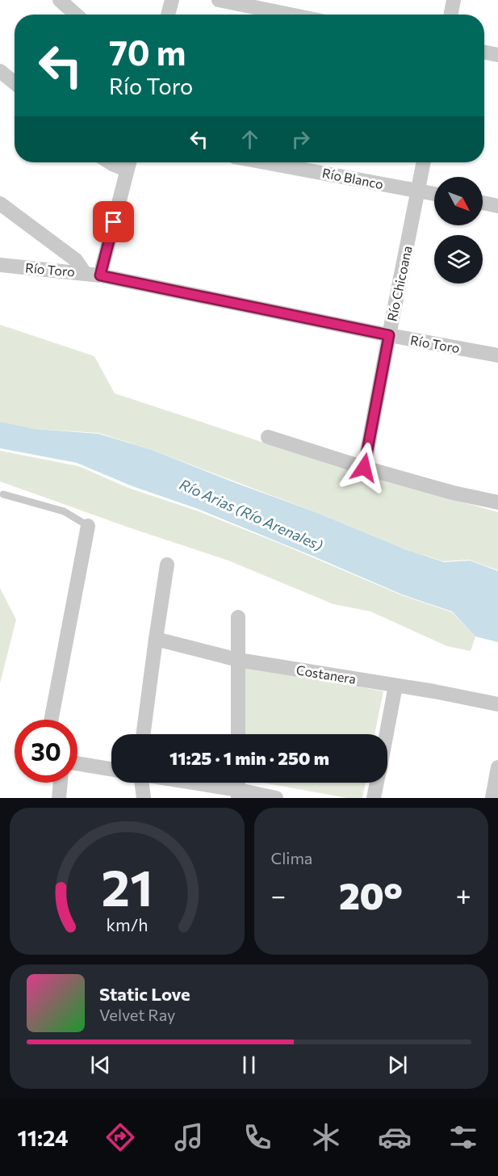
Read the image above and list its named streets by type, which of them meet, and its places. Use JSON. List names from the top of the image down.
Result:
{
  "streets": {
    "street": [
      "Río Blanco",
      "Río Toro",
      "Río Chicoana",
      "Costanera"
    ]
  },
  "crossings": [
    ["Río Blanco", "Río Chicoana"],
    ["Río Toro", "Río Chicoana"]
  ],
  "water": ["Río Arias (Río Arenales)"],
  "north": "bottom right",
  "page": {
    "turn": ["70 m", "Río Toro"],
    "limit": "30",
    "trip": "11:25 · 1 min · 250 m",
    "tile": "Clima",
    "heat": ["−", "20°", "+"],
    "song": ["Static Love", "Velvet Ray"],
    "tabs": "11:24",
    "gauge": ["21", "km/h"]
  }
}
